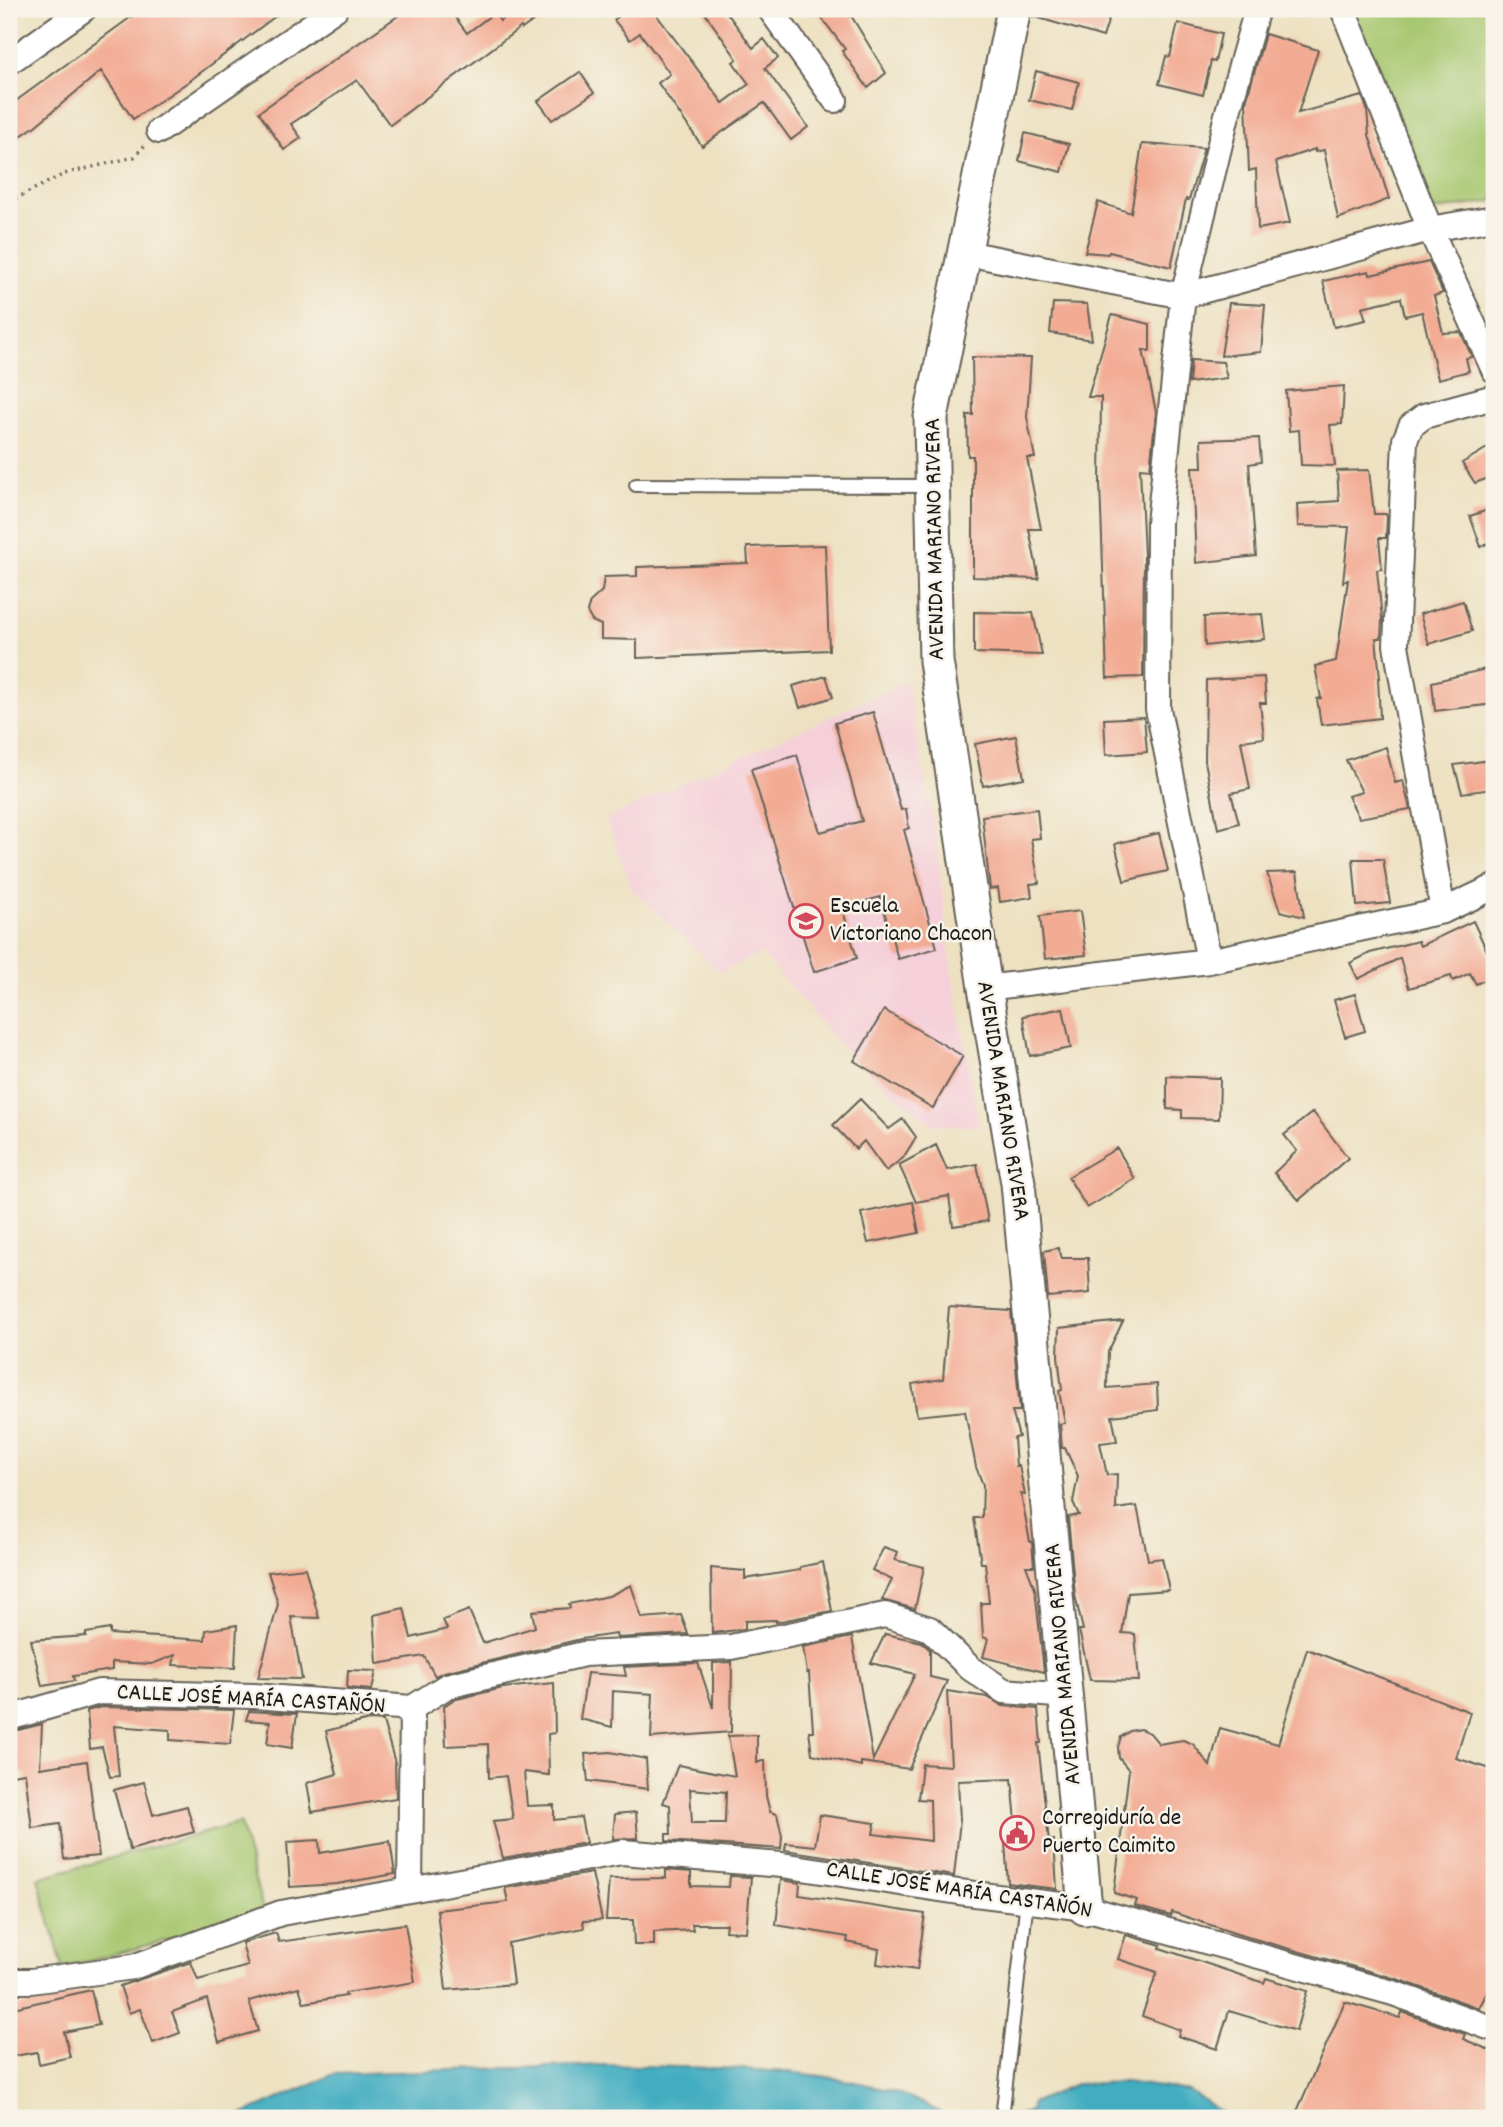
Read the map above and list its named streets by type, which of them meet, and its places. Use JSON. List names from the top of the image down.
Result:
{
  "streets": {
    "main road": ["AVENIDA MARIANO RIVERA"],
    "street": ["CALLE JOSÉ MARÍA CASTAÑÓN"]
  },
  "crossings": [
    ["AVENIDA MARIANO RIVERA", "CALLE JOSÉ MARÍA CASTAÑÓN"]
  ],
  "places": {
    "school or university": ["Escuela Victoriano Chacon"],
    "public building": ["Corregiduría de Puerto Caimito"]
  }
}
